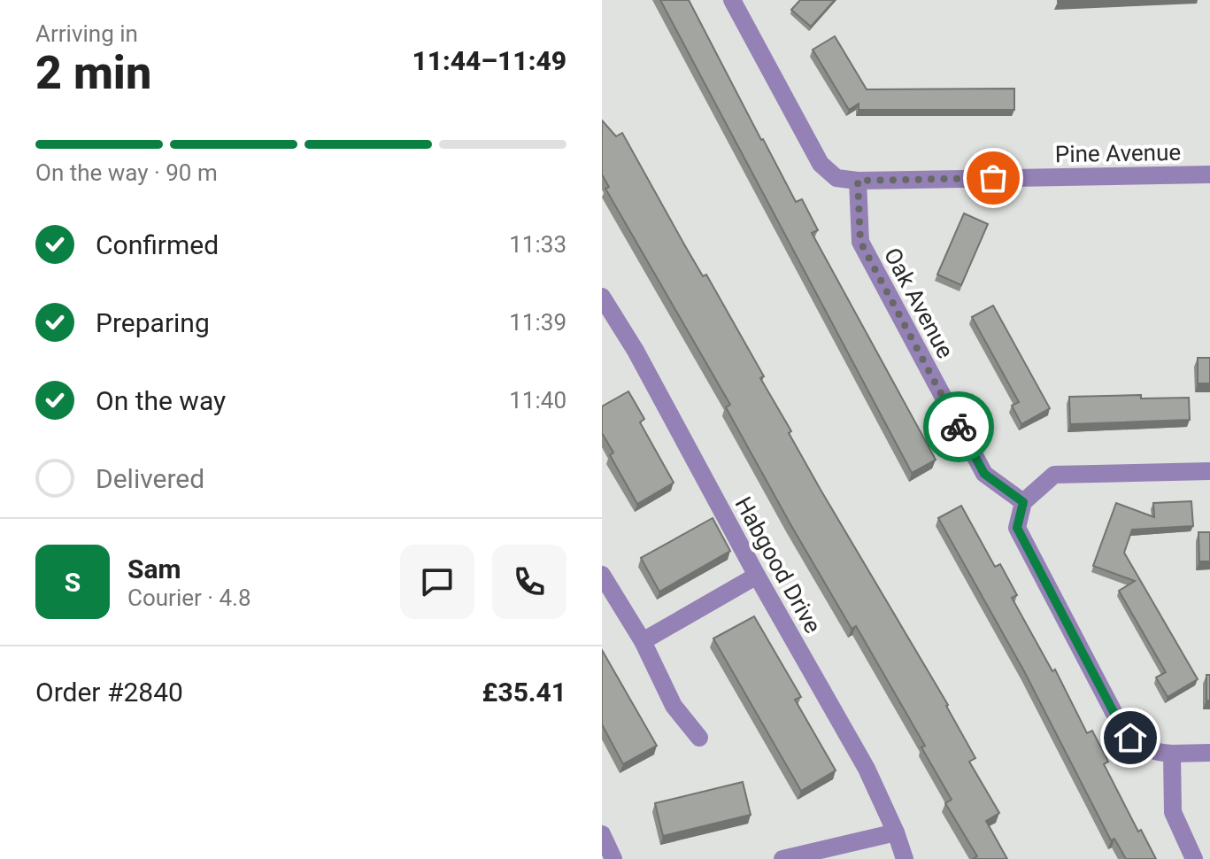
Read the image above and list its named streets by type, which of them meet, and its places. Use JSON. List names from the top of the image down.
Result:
{
  "streets": {
    "street": ["Pine Avenue", "Oak Avenue", "Habgood Drive"]
  },
  "crossings": [
    ["Pine Avenue", "Oak Avenue"]
  ],
  "page": {
    "heading": ["2 min", "Arriving in", "11:44–11:49"],
    "panel": [
      "Sam",
      "Courier · 4.8",
      "Order #2840",
      "£35.41"
    ],
    "bar": "On the way · 90 m",
    "list": [
      ["Confirmed", "11:33"],
      ["Preparing", "11:39"],
      ["On the way", "11:40"],
      "Delivered"
    ],
    "round": "S"
  }
}
